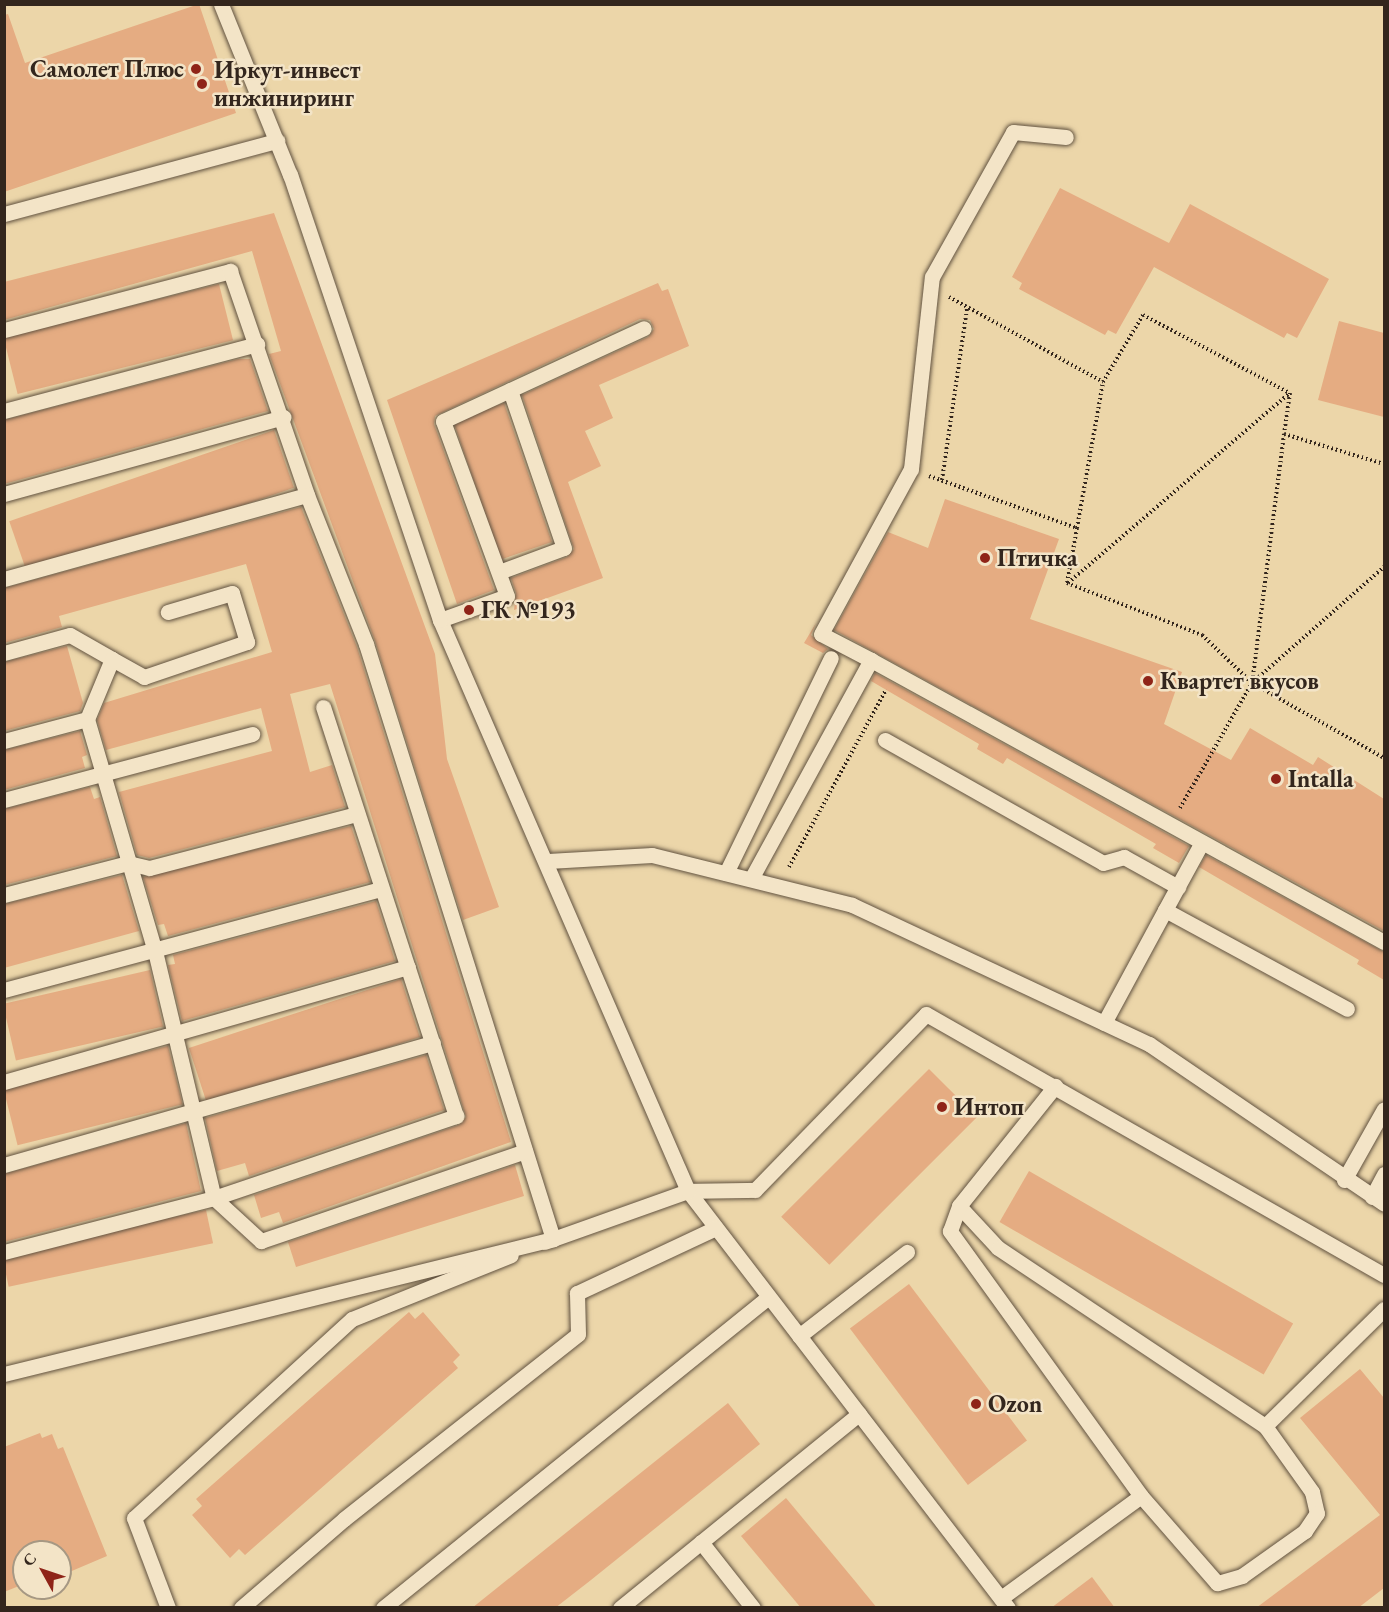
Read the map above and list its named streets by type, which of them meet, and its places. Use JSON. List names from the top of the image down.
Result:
{
  "places": [
    "Самолет Плюс",
    "Иркут-инвест инжиниринг",
    "Птичка",
    "ГК №193",
    "Квартет вкусов",
    "Intalla",
    "Интоп",
    "Ozon"
  ],
  "north": "top left"
}
